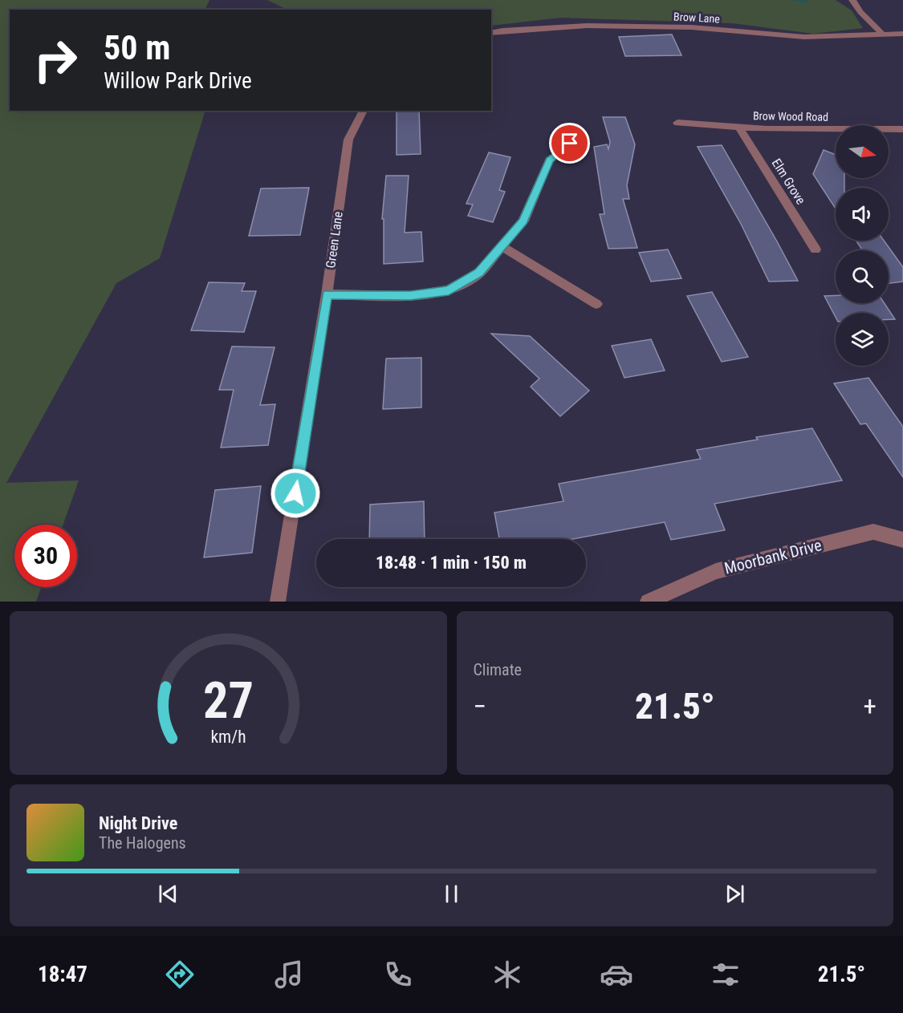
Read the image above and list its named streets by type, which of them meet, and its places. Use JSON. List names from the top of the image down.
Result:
{
  "streets": {
    "street": [
      "Brow Lane",
      "Brow Wood Road",
      "Elm Grove",
      "Green Lane",
      "Moorbank Drive"
    ]
  },
  "crossings": [
    ["Brow Wood Road", "Elm Grove"]
  ],
  "north": "right",
  "page": {
    "turn": ["50 m", "Willow Park Drive"],
    "limit": "30",
    "trip": "18:48 · 1 min · 150 m",
    "tile": "Climate",
    "heat": ["−", "21.5°", "+"],
    "song": ["Night Drive", "The Halogens"],
    "tabs": ["18:47", "21.5°"],
    "gauge": ["27", "km/h"]
  }
}
